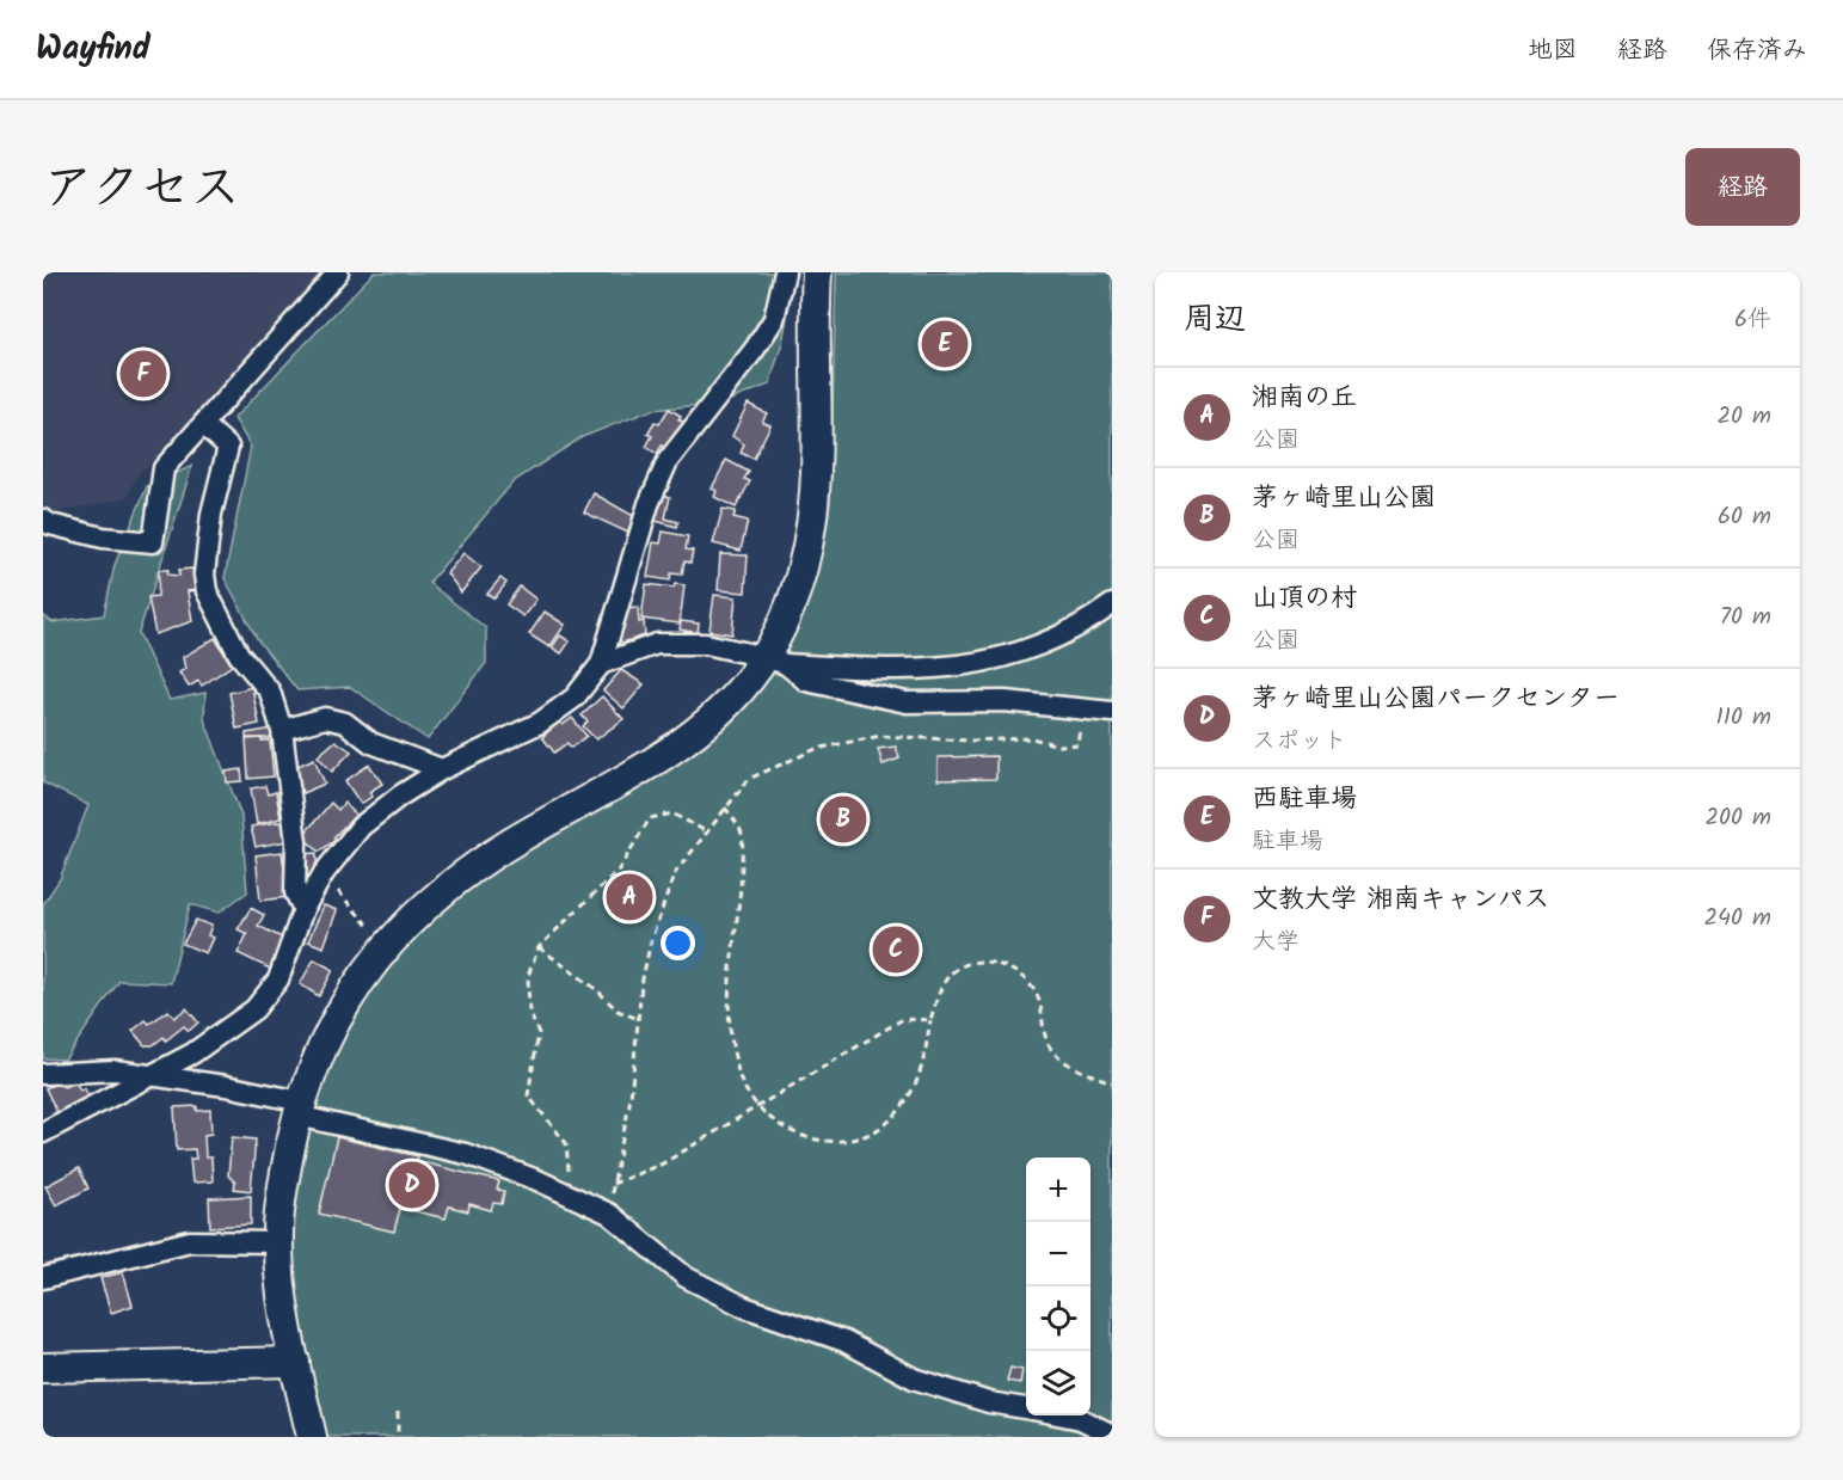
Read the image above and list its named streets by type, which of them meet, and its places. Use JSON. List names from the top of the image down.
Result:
{
  "page": {
    "header": "Wayfind",
    "nav": ["地図", "経路", "保存済み"],
    "title": "アクセス",
    "buttons": "経路",
    "heading": ["周辺", "6件"],
    "pins": [
      "E",
      "F",
      "B",
      "A",
      "C",
      "D"
    ],
    "list": [
      {
        "mark": "A",
        "name": "湘南の丘",
        "note": "公園",
        "value": "20 m"
      },
      {
        "mark": "B",
        "name": "茅ヶ崎里山公園",
        "note": "公園",
        "value": "60 m"
      },
      {
        "mark": "C",
        "name": "山頂の村",
        "note": "公園",
        "value": "70 m"
      },
      {
        "mark": "D",
        "name": "茅ヶ崎里山公園パークセンター",
        "note": "スポット",
        "value": "110 m"
      },
      {
        "mark": "E",
        "name": "西駐車場",
        "note": "駐車場",
        "value": "200 m"
      },
      {
        "mark": "F",
        "name": "文教大学 湘南キャンパス",
        "note": "大学",
        "value": "240 m"
      }
    ],
    "map_buttons": ["+", "−"]
  }
}
